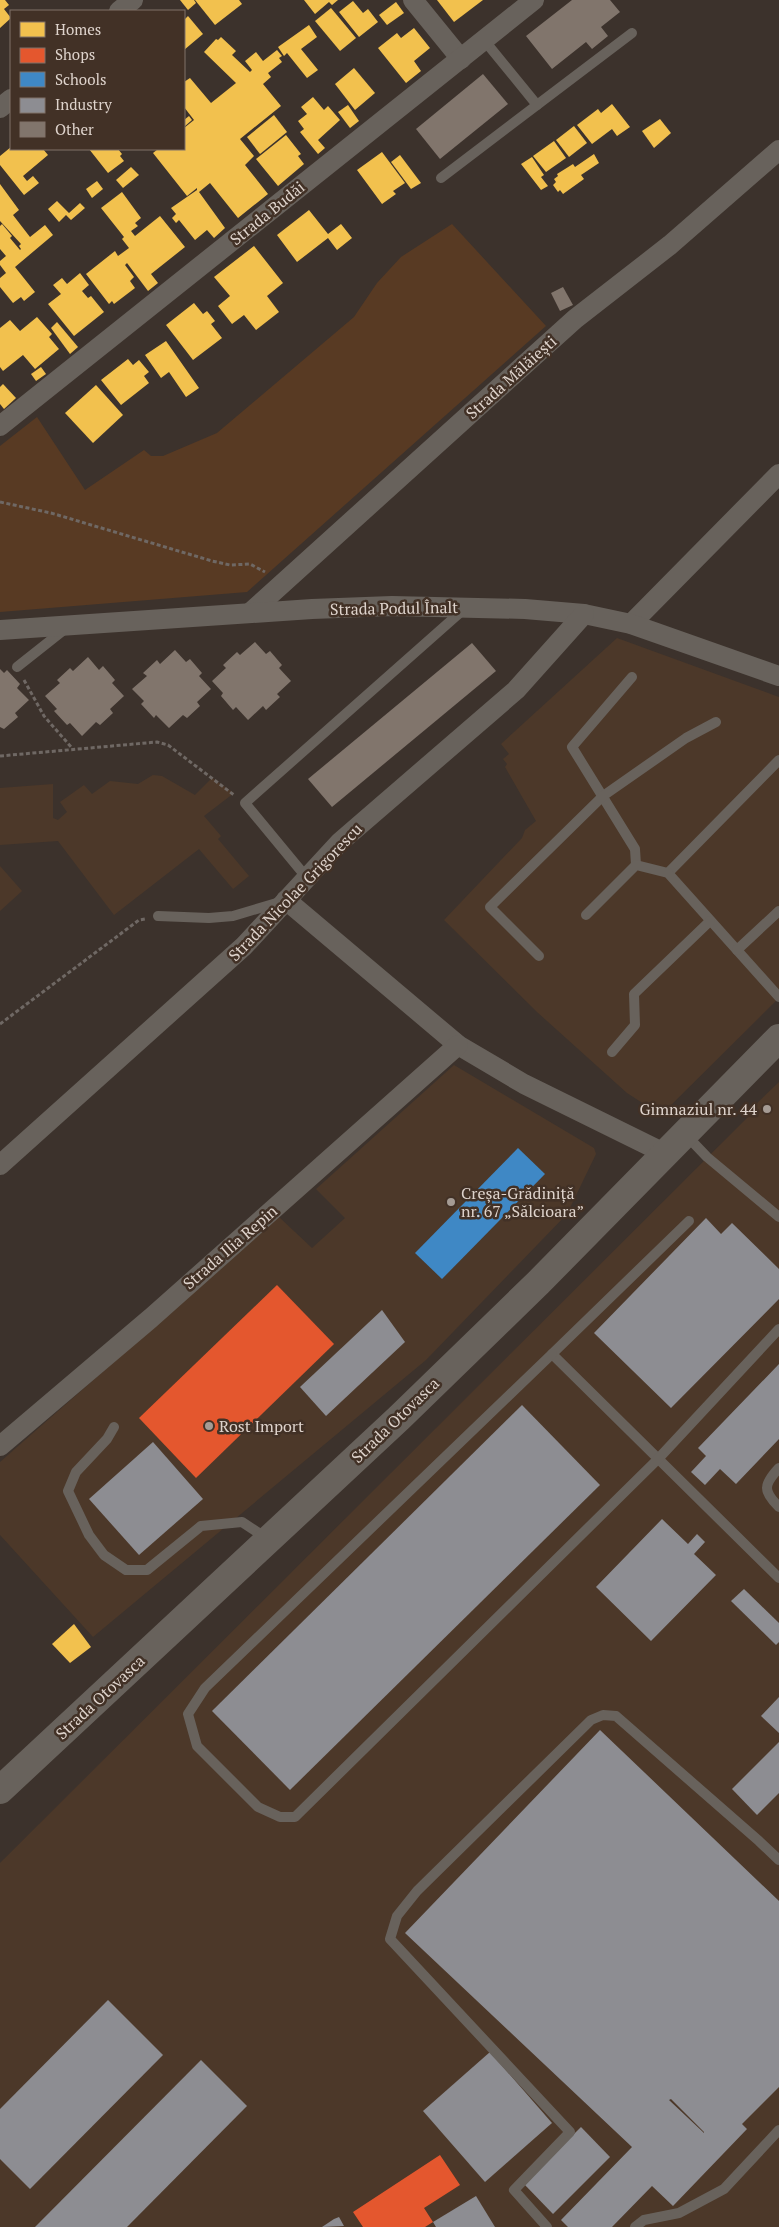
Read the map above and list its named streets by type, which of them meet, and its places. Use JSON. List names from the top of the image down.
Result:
{
  "streets": {
    "street": [
      "Strada Budăi",
      "Strada Mălăiești",
      "Strada Podul Înalt",
      "Strada Nicolae Grigorescu",
      "Strada Ilia Repin",
      "Strada Otovasca"
    ]
  },
  "crossings": [
    ["Strada Mălăiești", "Strada Podul Înalt"],
    ["Strada Podul Înalt", "Strada Nicolae Grigorescu"]
  ],
  "places": ["Gimnaziul nr. 44", "Creșa-Grădiniță nr. 67 „Sălcioara”", "Rost Import"],
  "legend": [
    "Homes",
    "Shops",
    "Schools",
    "Industry",
    "Other"
  ]
}
